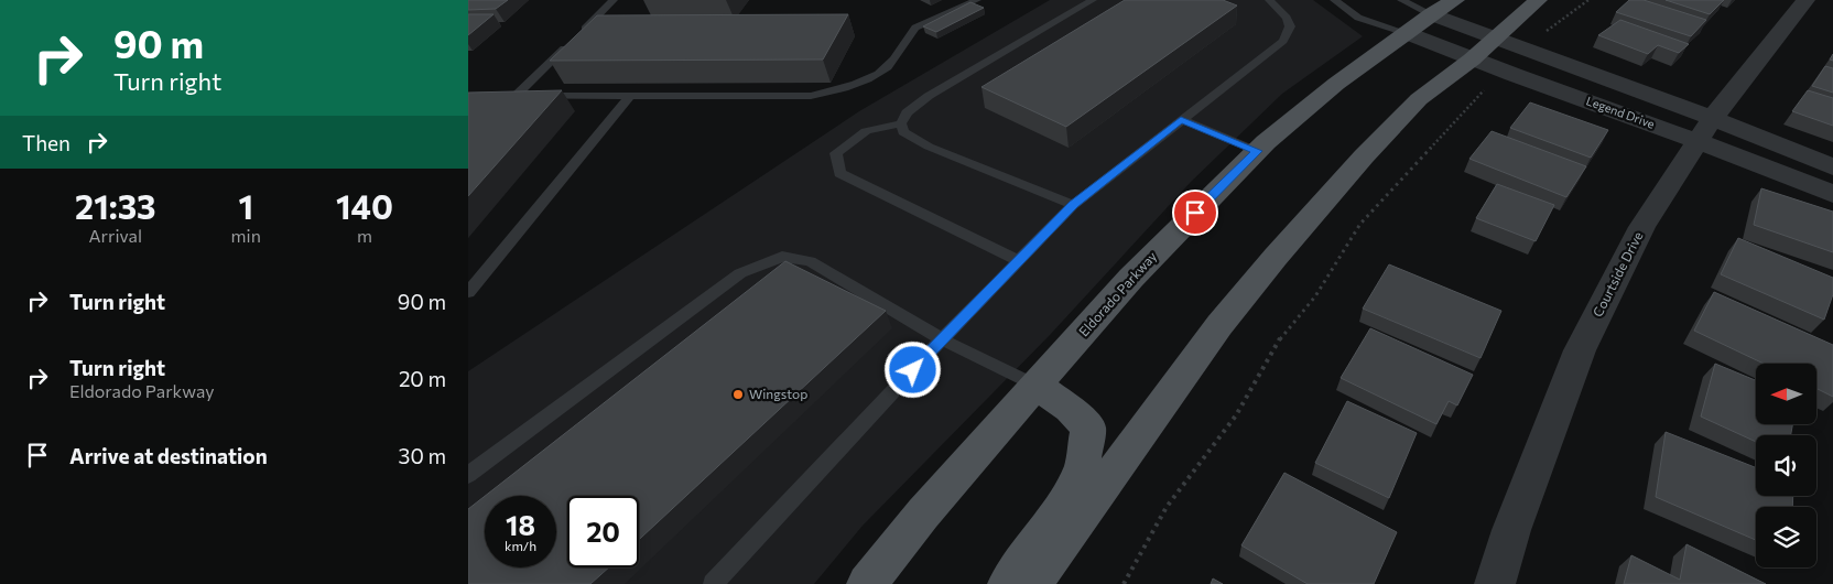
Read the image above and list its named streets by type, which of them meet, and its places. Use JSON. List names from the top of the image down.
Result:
{
  "streets": {
    "main road": ["Eldorado Parkway"],
    "street": ["Legend Drive", "Courtside Drive"]
  },
  "crossings": [
    ["Legend Drive", "Courtside Drive"],
    ["Legend Drive", "Eldorado Parkway"]
  ],
  "places": ["Wingstop"],
  "north": "left",
  "page": {
    "turn": ["90 m", "Turn right"],
    "then": "Then",
    "eta": [
      "21:33",
      "Arrival",
      "1",
      "min",
      "140",
      "m"
    ],
    "list": [
      {
        "name": "Turn right",
        "value": "90 m"
      },
      {
        "name": "Turn right",
        "note": "Eldorado Parkway",
        "value": "20 m"
      },
      {
        "name": "Arrive at destination",
        "value": "30 m"
      }
    ],
    "speed": "18 km/h",
    "limit": "20"
  }
}
